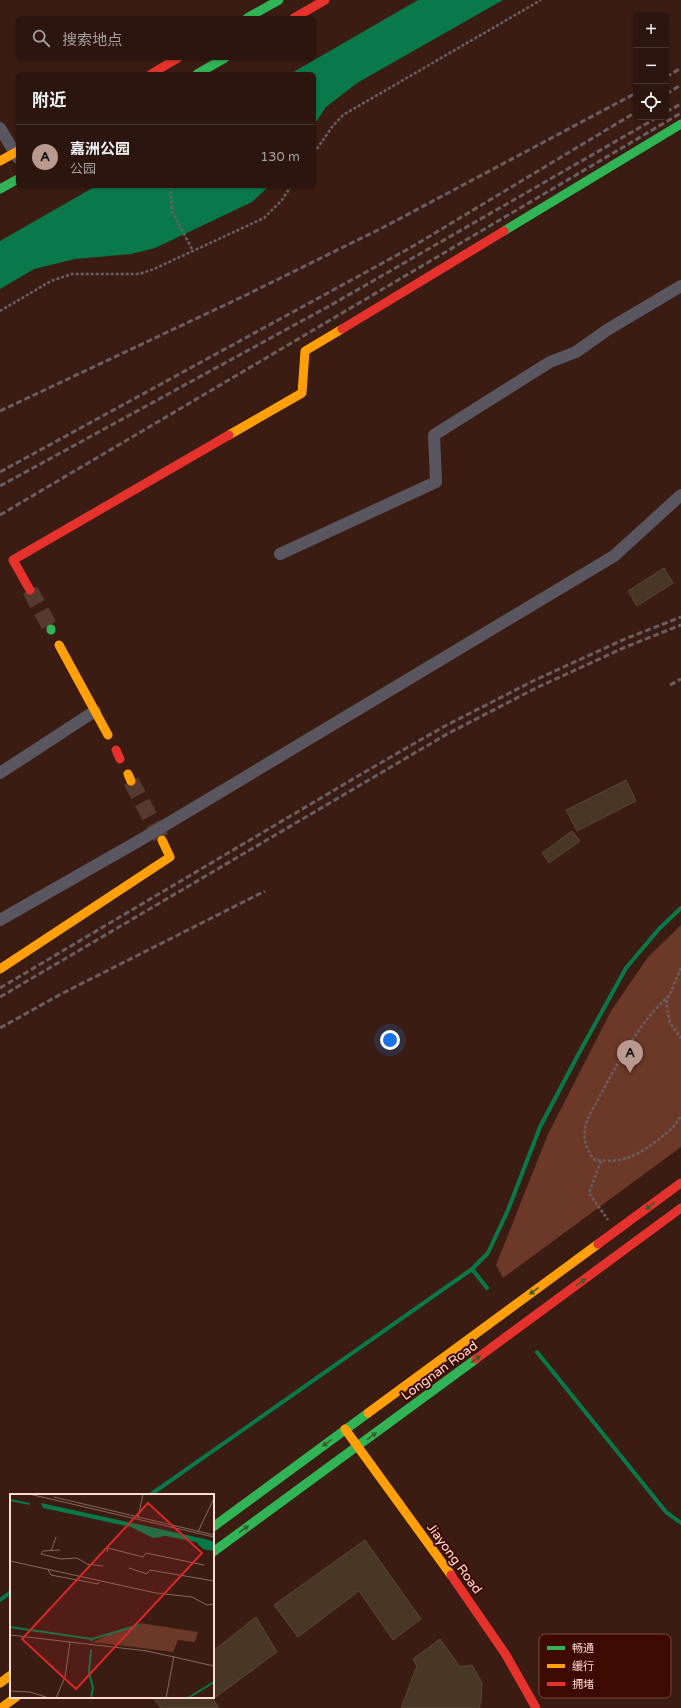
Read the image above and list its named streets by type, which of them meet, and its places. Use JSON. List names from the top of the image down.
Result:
{
  "streets": {
    "street": ["Longnan Road", "Jiayong Road"]
  },
  "crossings": [
    ["Longnan Road", "Jiayong Road"]
  ],
  "legend": ["畅通", "缓行", "拥堵"],
  "page": {
    "map_buttons": ["+", "−"],
    "search": "搜索地点",
    "heading": "附近",
    "list": [
      {
        "mark": "A",
        "name": "嘉洲公园",
        "note": "公园",
        "value": "130 m"
      }
    ],
    "pins": "A"
  }
}
